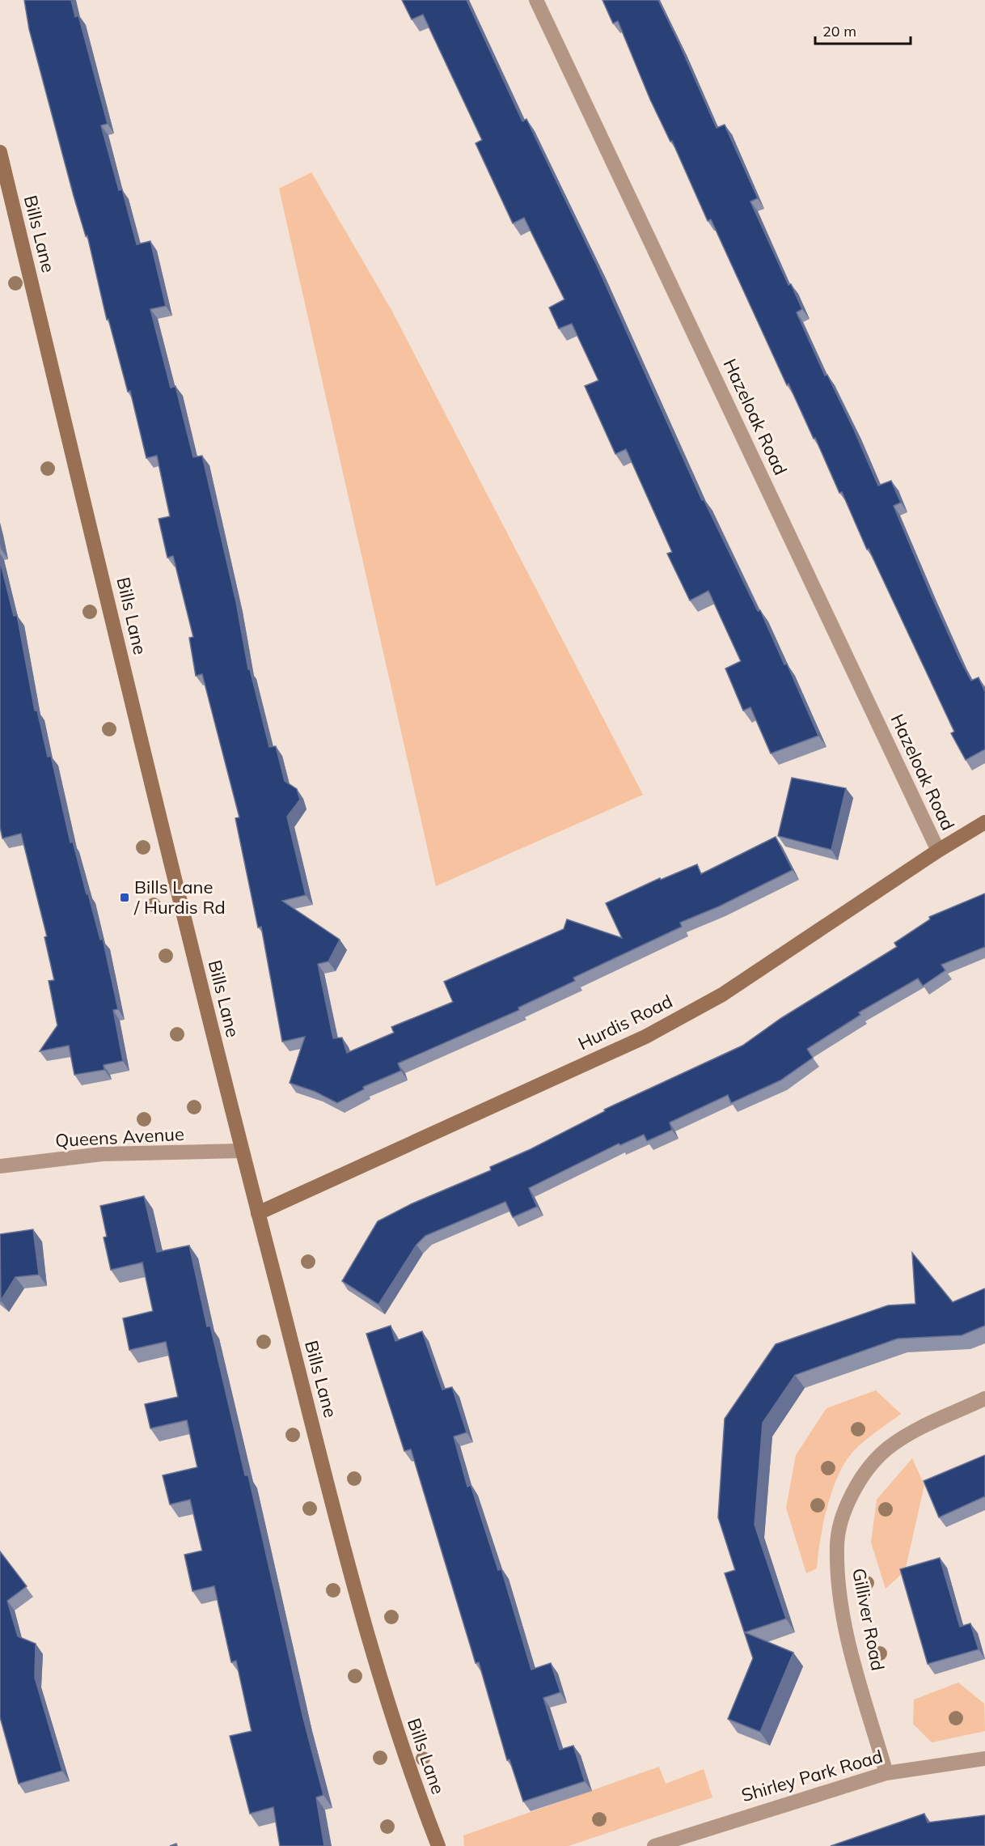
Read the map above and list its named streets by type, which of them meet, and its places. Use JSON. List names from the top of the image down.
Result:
{
  "streets": {
    "street": [
      "Bills Lane",
      "Hazeloak Road",
      "Hurdis Road",
      "Queens Avenue",
      "Gilliver Road",
      "Shirley Park Road"
    ]
  },
  "crossings": [
    ["Bills Lane", "Hurdis Road"],
    ["Bills Lane", "Queens Avenue"],
    ["Hazeloak Road", "Hurdis Road"],
    ["Gilliver Road", "Shirley Park Road"]
  ],
  "places": {
    "transit": ["Bills Lane / Hurdis Rd"]
  },
  "scale_bar": "20 m"
}
